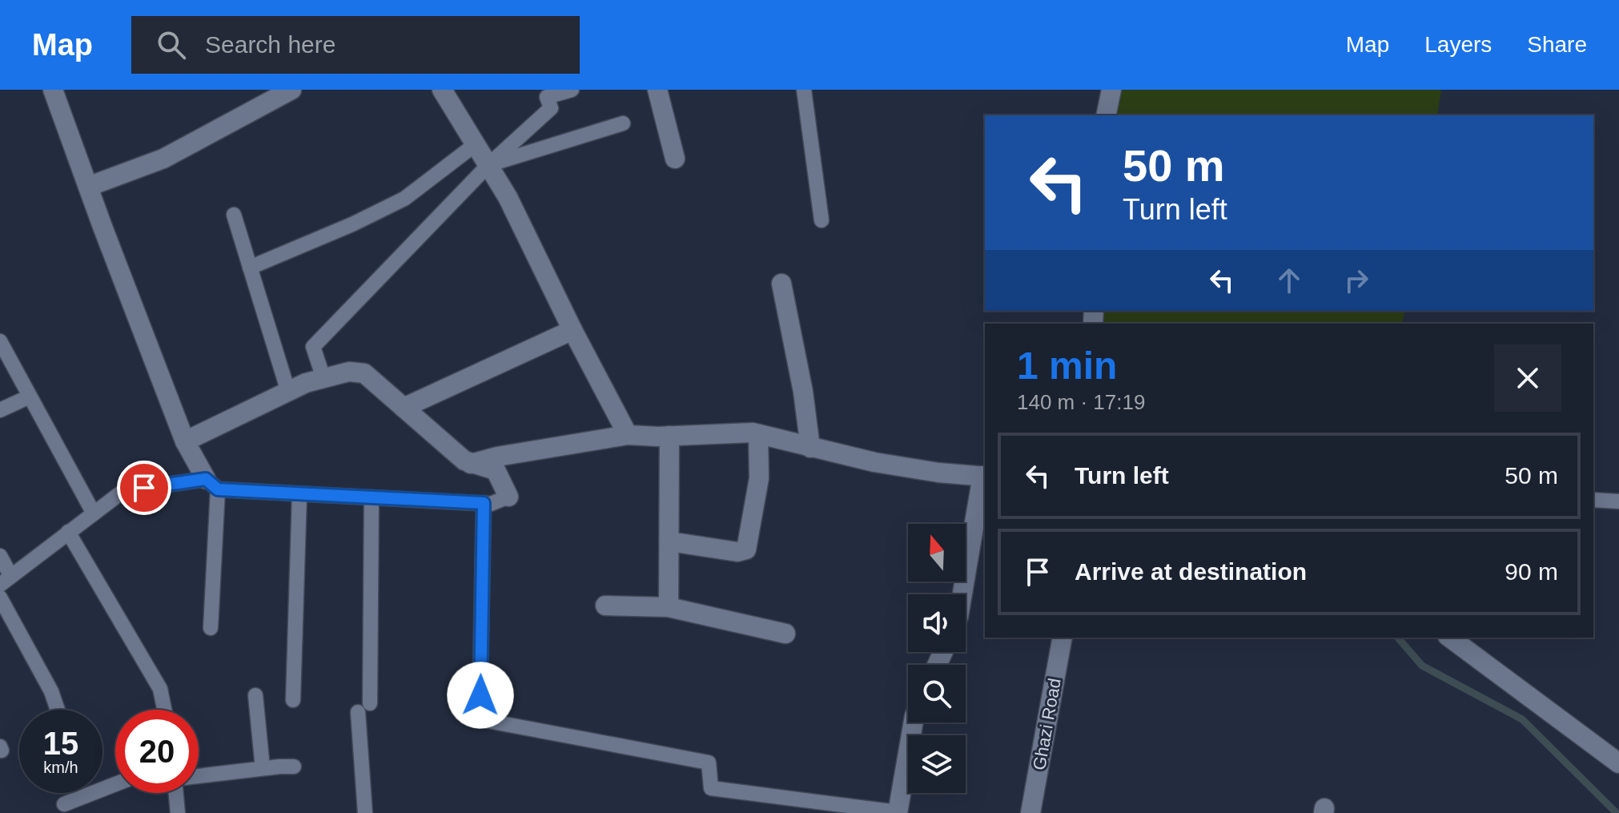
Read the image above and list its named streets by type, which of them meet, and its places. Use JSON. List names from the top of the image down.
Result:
{
  "streets": {
    "street": ["Ghazi Road"]
  },
  "north": "top",
  "page": {
    "header": "Map",
    "search": "Search here",
    "nav": ["Map", "Layers", "Share"],
    "turn": ["50 m", "Turn left"],
    "heading": ["1 min", "140 m · 17:19"],
    "list": [
      {
        "name": "Turn left",
        "value": "50 m"
      },
      {
        "name": "Arrive at destination",
        "value": "90 m"
      }
    ],
    "speed": "15 km/h",
    "limit": "20"
  }
}
